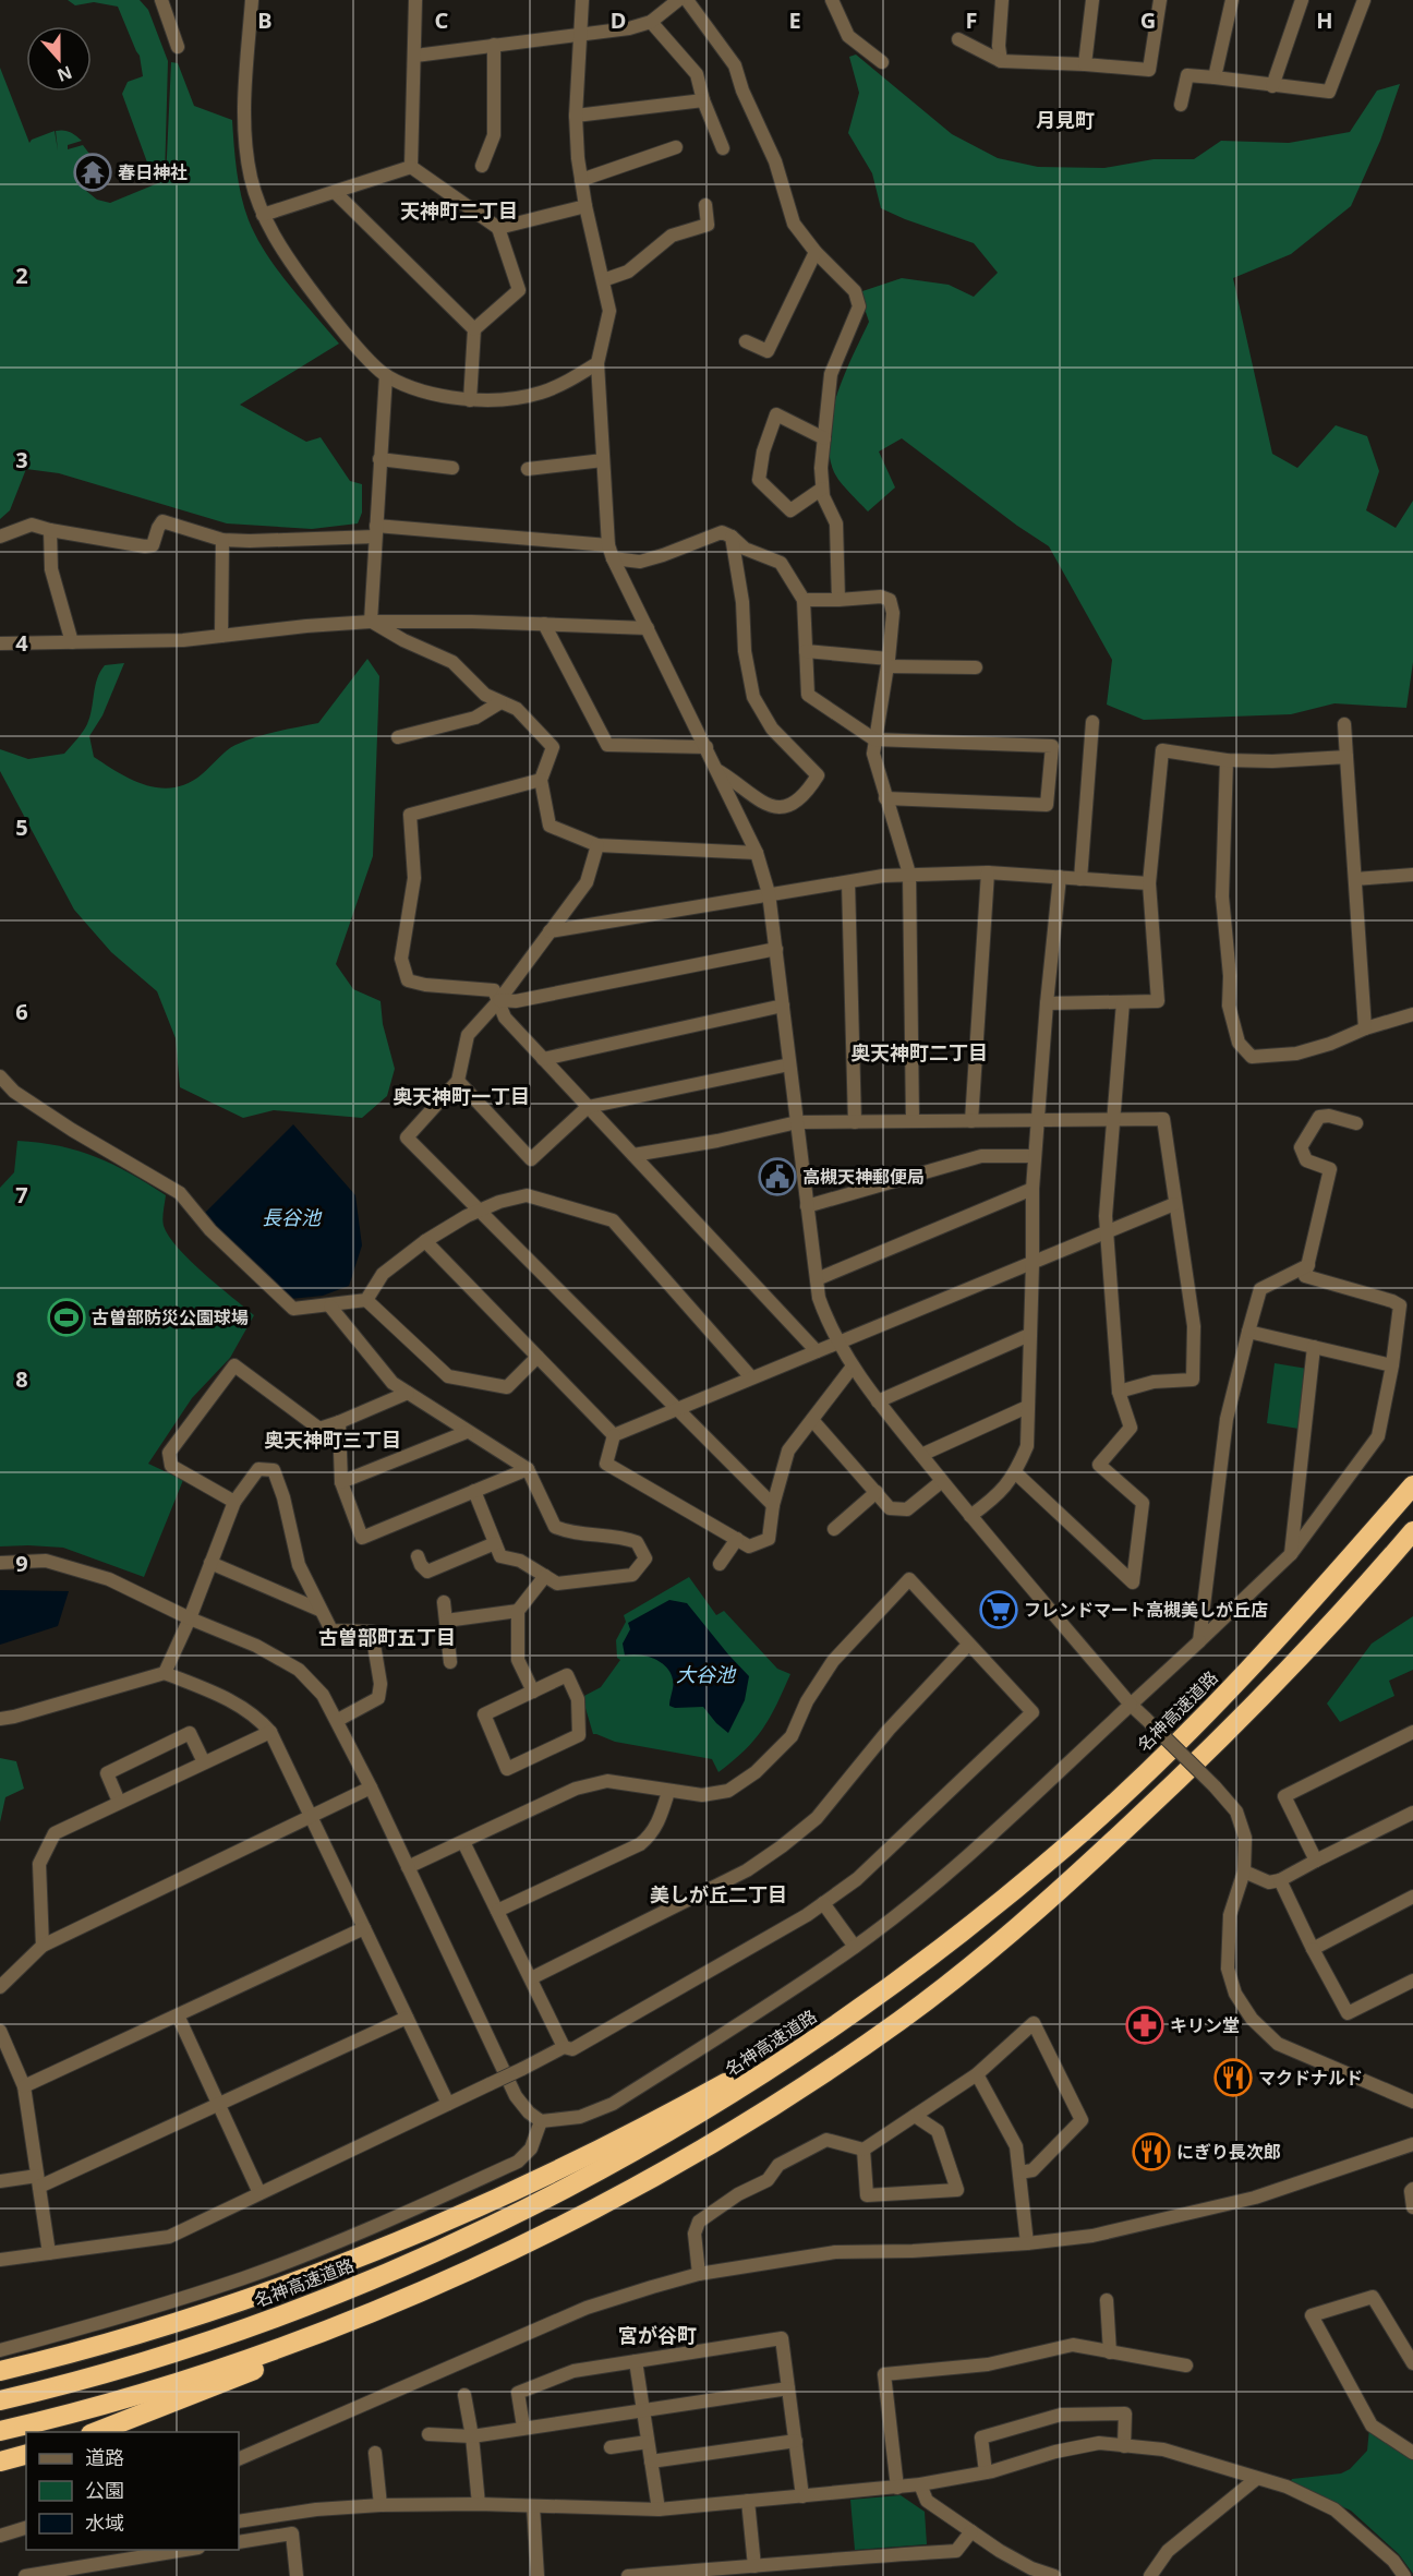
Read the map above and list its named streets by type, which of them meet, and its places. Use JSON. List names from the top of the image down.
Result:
{
  "streets": {
    "highway": ["名神高速道路"]
  },
  "districts": [
    "月見町",
    "天神町二丁目",
    "奥天神町二丁目",
    "奥天神町一丁目",
    "奥天神町三丁目",
    "古曽部町五丁目",
    "美しが丘二丁目",
    "宮が谷町"
  ],
  "water": ["長谷池", "大谷池"],
  "places": {
    "temple": ["春日神社"],
    "public building": ["高槻天神郵便局"],
    "sports": ["古曽部防災公園球場"],
    "supermarket": ["フレンドマート高槻美しが丘店"],
    "pharmacy": ["キリン堂"],
    "restaurant": ["マクドナルド", "にぎり長次郎"]
  },
  "legend": ["道路", "公園", "水域"],
  "north": "bottom",
  "grid": {
    "columns": [
      "B",
      "C",
      "D",
      "E",
      "F",
      "G",
      "H"
    ],
    "rows": [
      "2",
      "3",
      "4",
      "5",
      "6",
      "7",
      "8",
      "9"
    ]
  }
}
